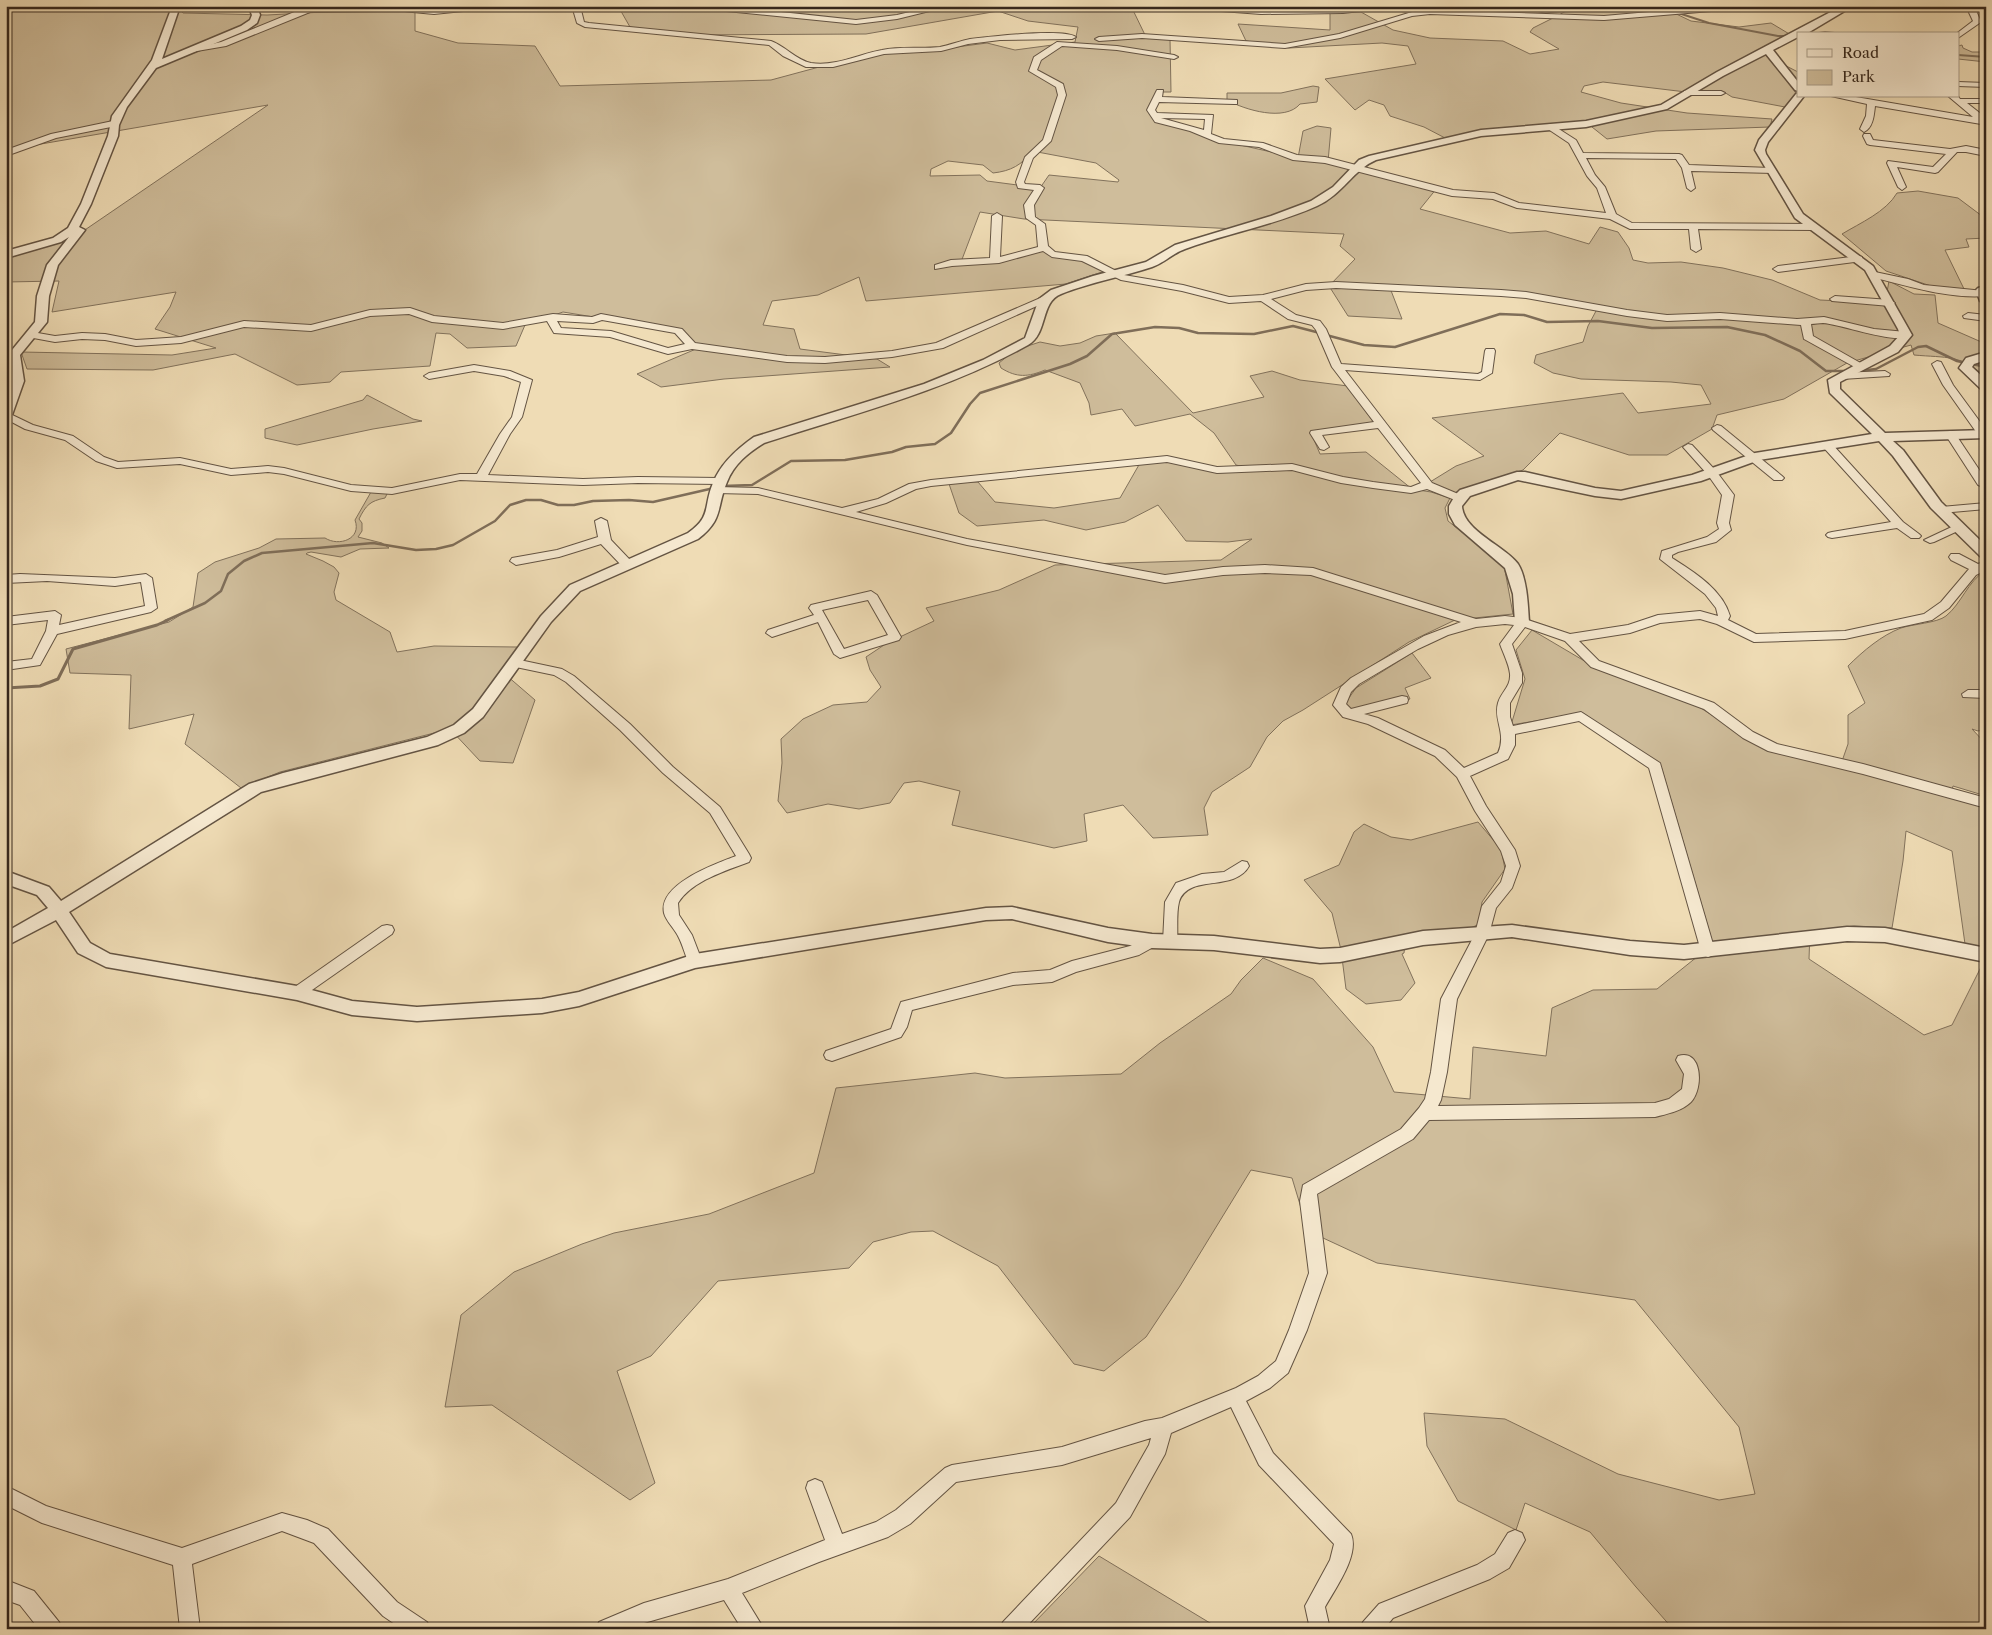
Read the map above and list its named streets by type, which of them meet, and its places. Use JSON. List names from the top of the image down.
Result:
{
  "legend": ["Road", "Park"]
}
